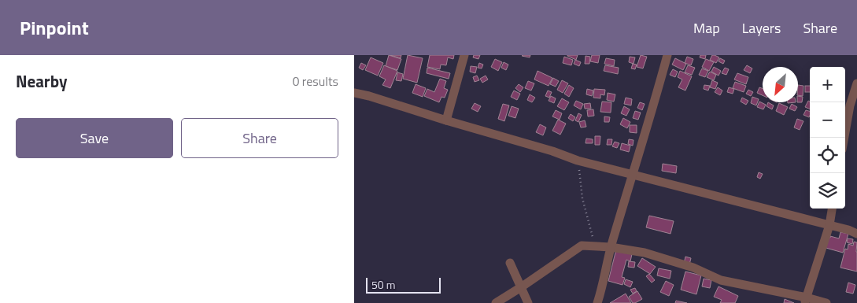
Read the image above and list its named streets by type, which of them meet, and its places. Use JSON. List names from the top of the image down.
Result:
{
  "scale_bar": "50 m",
  "north": "bottom left",
  "page": {
    "header": "Pinpoint",
    "nav": ["Map", "Layers", "Share"],
    "heading": ["Nearby", "0 results"],
    "map_buttons": ["+", "−"],
    "buttons": ["Save", "Share"],
    "scale": "50 m"
  }
}
